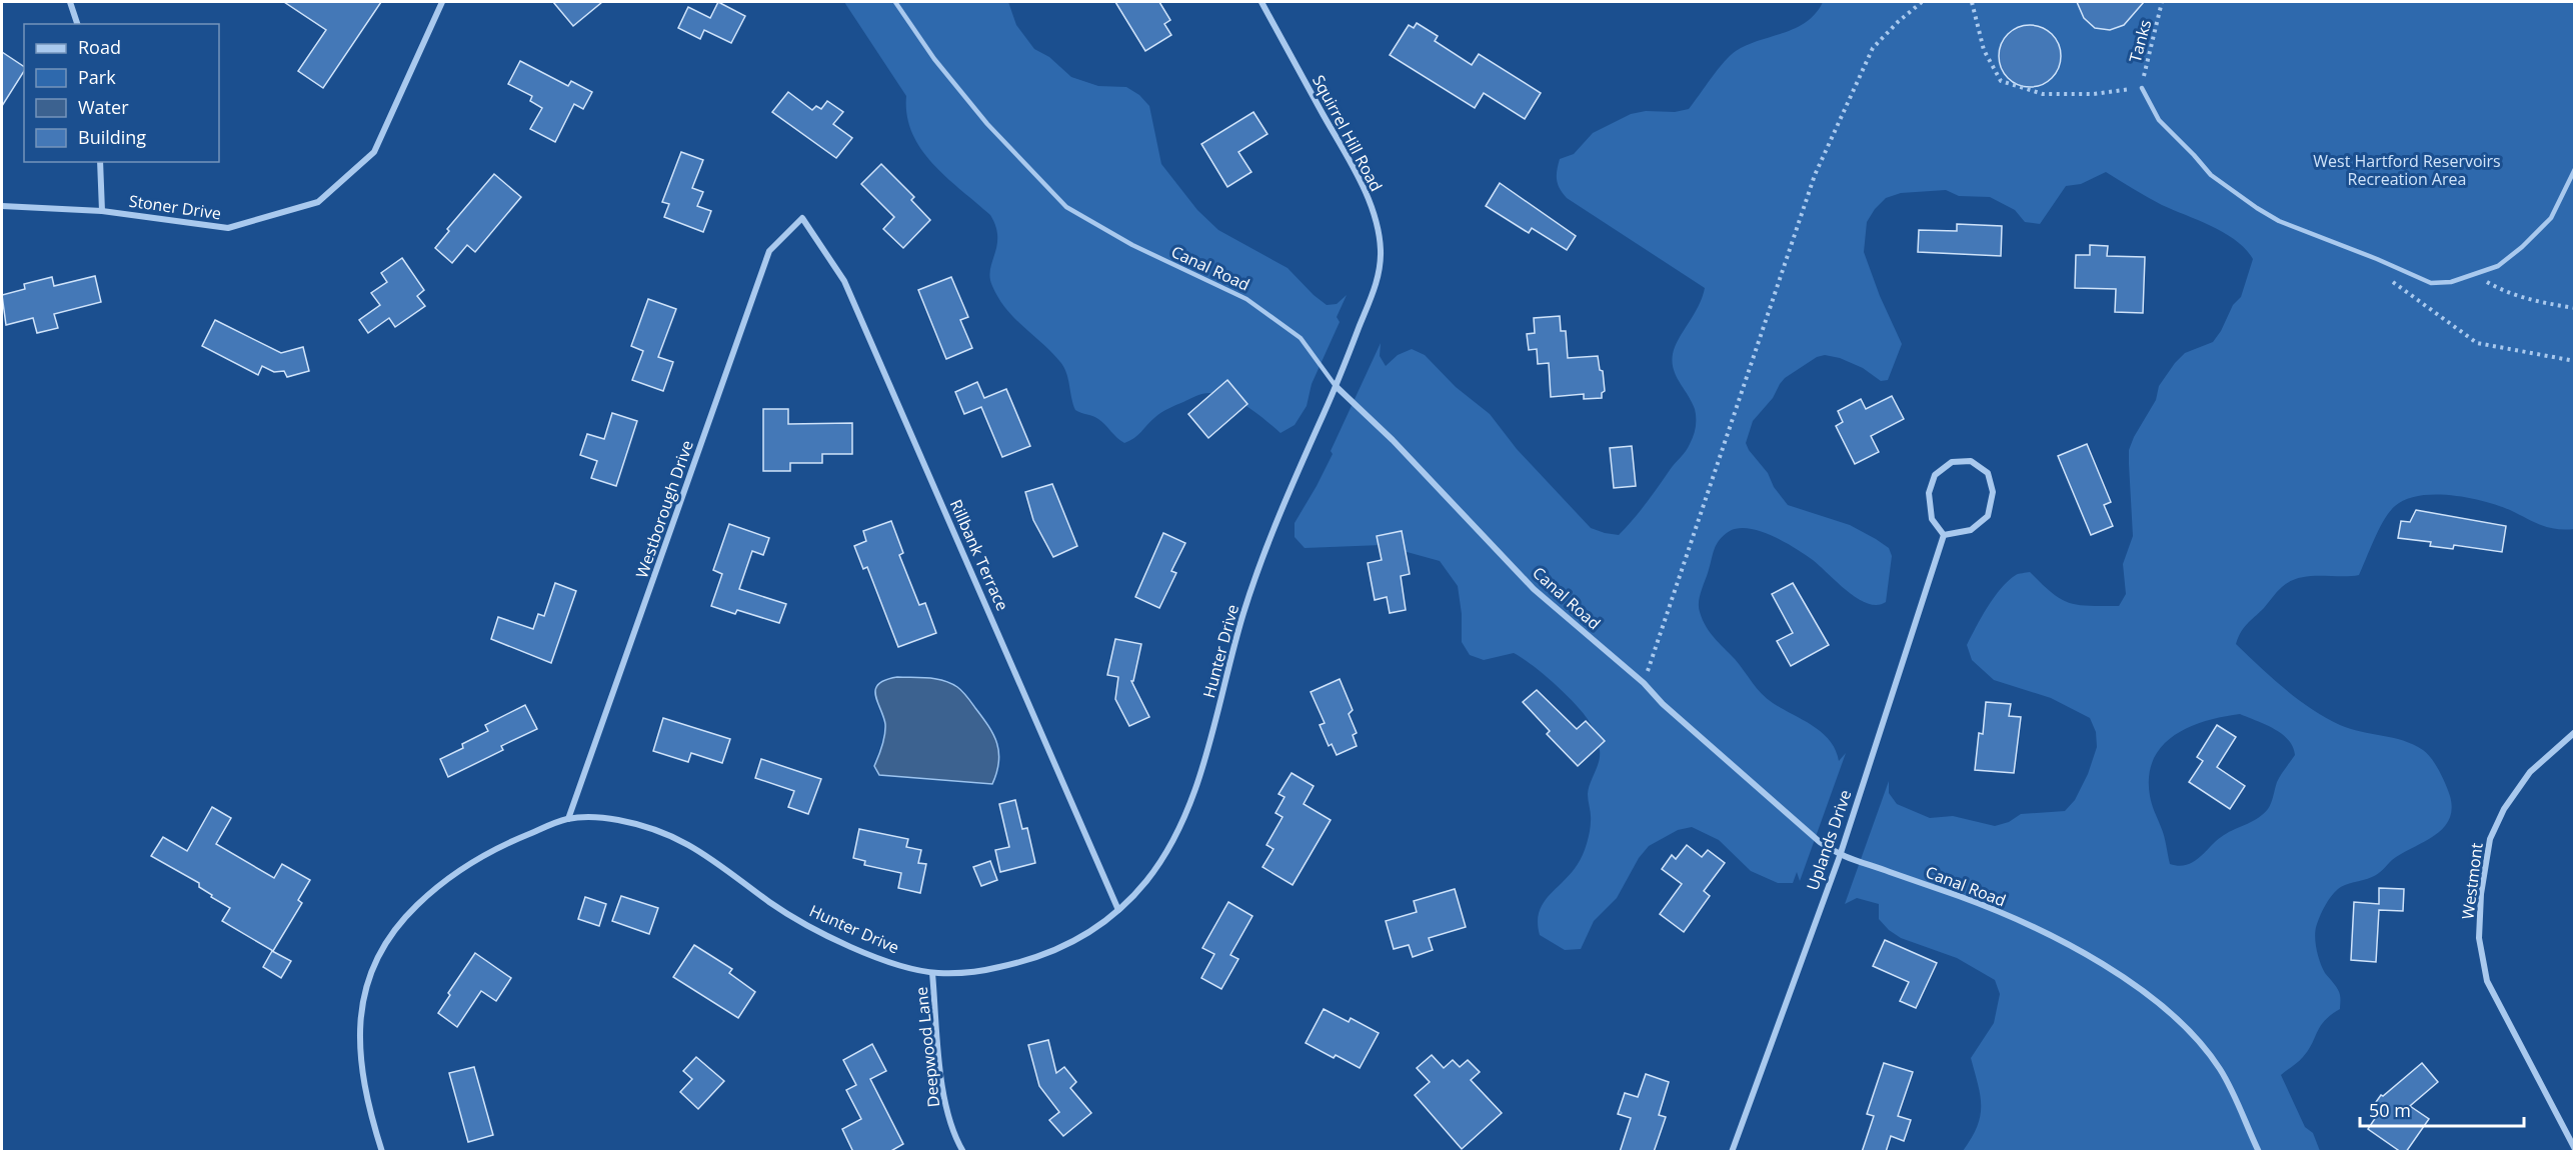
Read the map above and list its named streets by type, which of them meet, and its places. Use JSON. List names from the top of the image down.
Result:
{
  "streets": {
    "street": [
      "Squirrel Hill Road",
      "Stoner Drive",
      "Canal Road",
      "Westborough Drive",
      "Rillbank Terrace",
      "Hunter Drive",
      "Uplands Drive",
      "Westmont",
      "Deepwood Lane"
    ],
    "path": ["Tanks"]
  },
  "crossings": [
    ["Squirrel Hill Road", "Canal Road"],
    ["Squirrel Hill Road", "Hunter Drive"],
    ["Canal Road", "Hunter Drive"],
    ["Canal Road", "Uplands Drive"],
    ["Westborough Drive", "Rillbank Terrace"],
    ["Westborough Drive", "Hunter Drive"],
    ["Rillbank Terrace", "Hunter Drive"],
    ["Hunter Drive", "Deepwood Lane"]
  ],
  "parks": ["West Hartford Reservoirs Recreation Area"],
  "legend": [
    "Road",
    "Park",
    "Water",
    "Building"
  ],
  "scale_bar": "50 m"
}
